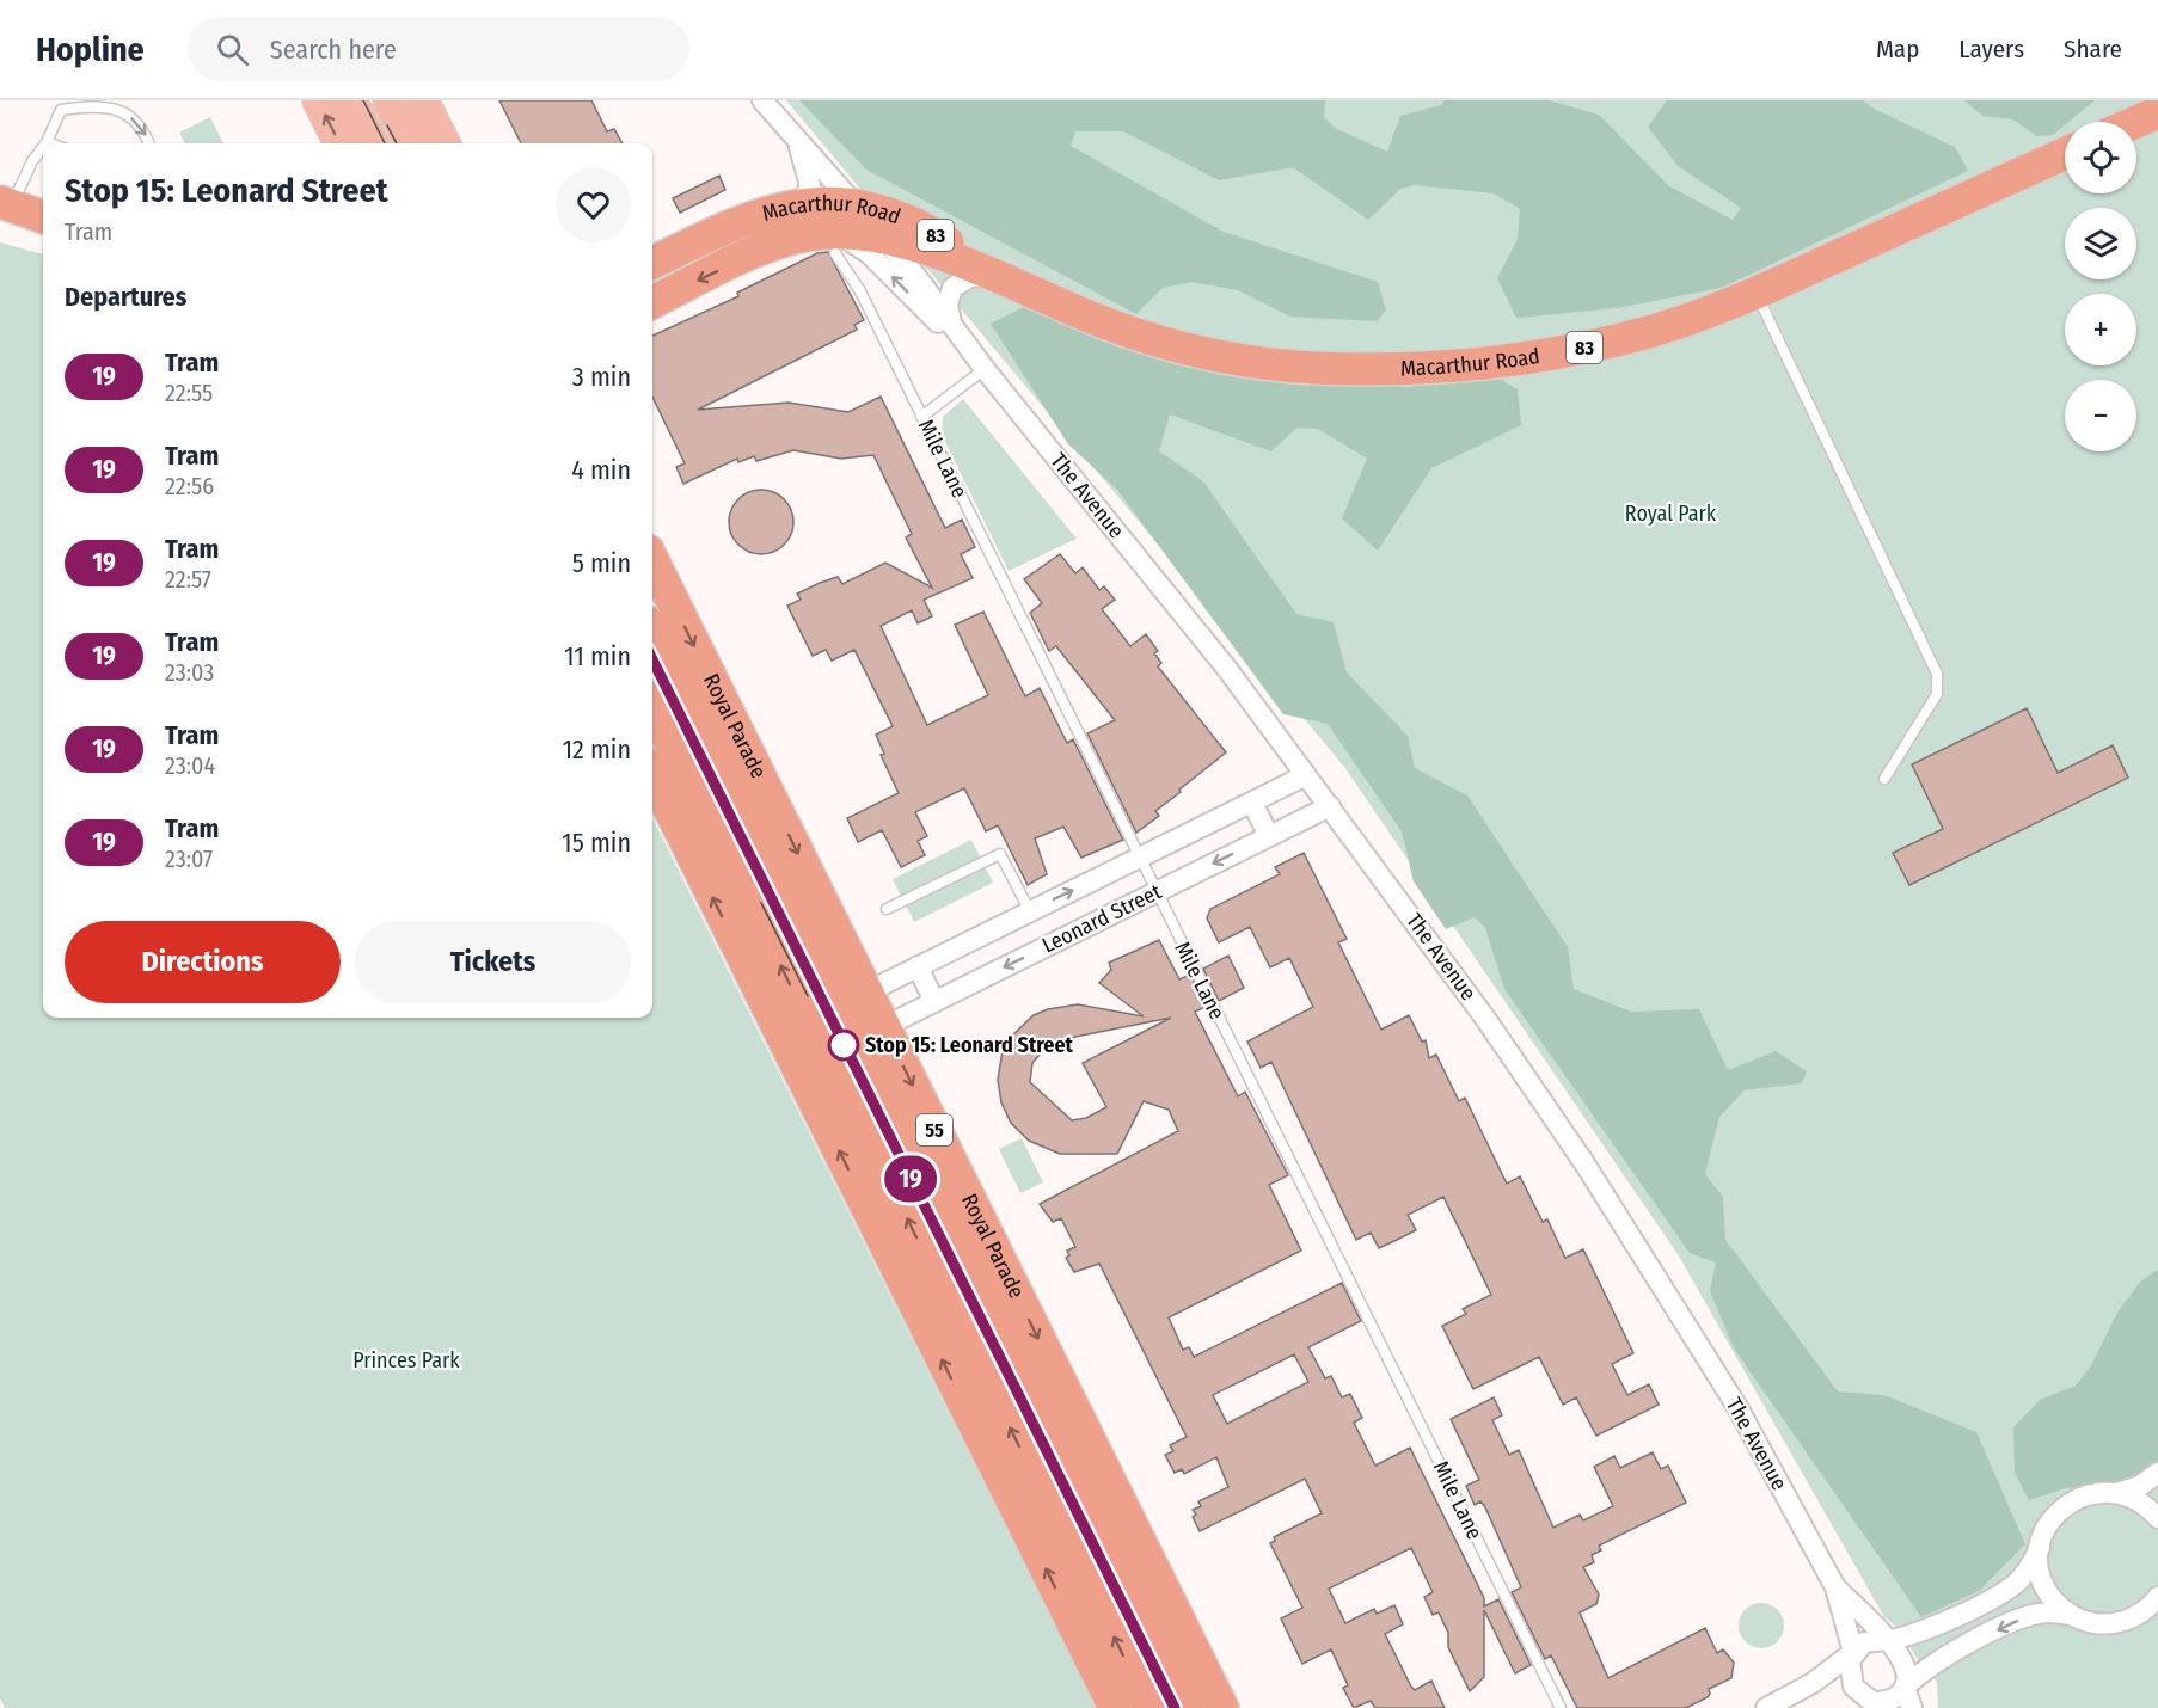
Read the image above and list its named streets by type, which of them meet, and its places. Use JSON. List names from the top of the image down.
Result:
{
  "streets": {
    "highway": [
      "Macarthur Road",
      "83",
      "Royal Parade",
      "55"
    ],
    "street": ["The Avenue", "Leonard Street"],
    "lane": ["Mile Lane"]
  },
  "crossings": [
    ["Macarthur Road", "Mile Lane"],
    ["Macarthur Road", "The Avenue"],
    ["Mile Lane", "The Avenue"],
    ["Mile Lane", "Leonard Street"],
    ["The Avenue", "Leonard Street"],
    ["Royal Parade", "Leonard Street"]
  ],
  "parks": ["Royal Park", "Princes Park"],
  "places": ["Stop 15: Leonard Street"],
  "lines": ["tram line 19"],
  "page": {
    "header": "Hopline",
    "search": "Search here",
    "nav": ["Map", "Layers", "Share"],
    "on_map": "19",
    "map_buttons": ["+", "−"],
    "heading": [
      ["Stop 15: Leonard Street", "Tram"],
      "Departures"
    ],
    "list": [
      {
        "mark": "19",
        "name": "Tram",
        "note": "22:55",
        "value": "3 min"
      },
      {
        "mark": "19",
        "name": "Tram",
        "note": "22:56",
        "value": "4 min"
      },
      {
        "mark": "19",
        "name": "Tram",
        "note": "22:57",
        "value": "5 min"
      },
      {
        "mark": "19",
        "name": "Tram",
        "note": "23:03",
        "value": "11 min"
      },
      {
        "mark": "19",
        "name": "Tram",
        "note": "23:04",
        "value": "12 min"
      },
      {
        "mark": "19",
        "name": "Tram",
        "note": "23:07",
        "value": "15 min"
      }
    ],
    "buttons": ["Directions", "Tickets"]
  }
}
